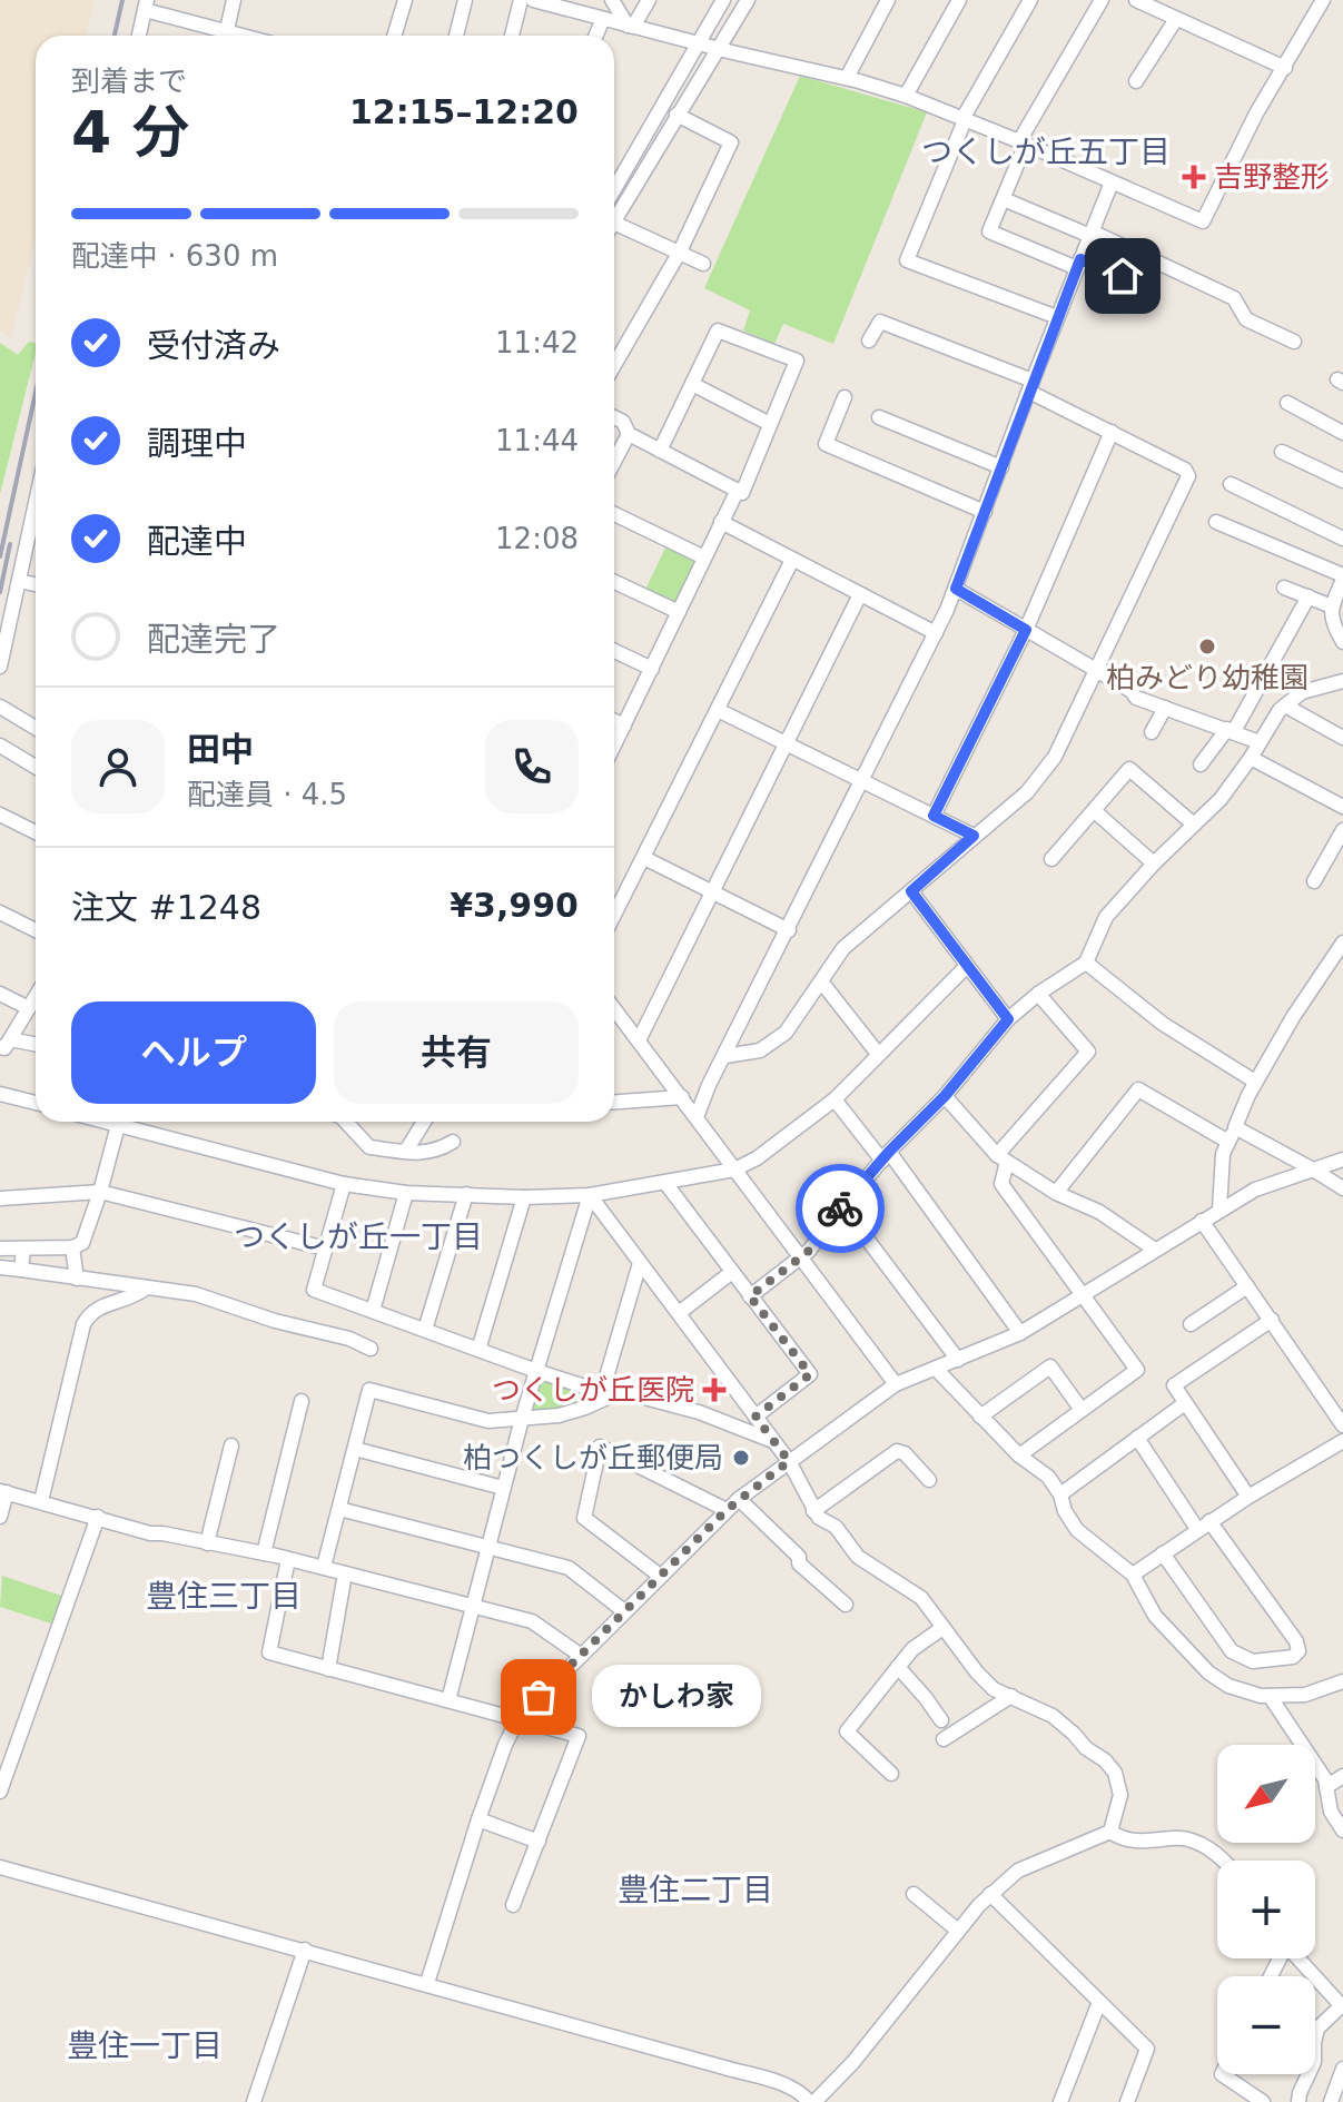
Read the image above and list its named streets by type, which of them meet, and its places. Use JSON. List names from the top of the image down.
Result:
{
  "districts": [
    "つくしが丘五丁目",
    "つくしが丘一丁目",
    "豊住三丁目",
    "豊住二丁目",
    "豊住一丁目"
  ],
  "places": {
    "health": ["吉野整形", "つくしが丘医院"],
    "other": ["柏みどり幼稚園", "柏つくしが丘郵便局", "かしわ家"]
  },
  "north": "bottom left",
  "page": {
    "heading": ["4 分", "到着まで", "12:15–12:20"],
    "panel": [
      "田中",
      "配達員 · 4.5",
      "注文 #1248",
      "¥3,990"
    ],
    "bar": "配達中 · 630 m",
    "list": [
      ["受付済み", "11:42"],
      ["調理中", "11:44"],
      ["配達中", "12:08"],
      "配達完了"
    ],
    "buttons": ["ヘルプ", "共有"],
    "bubble": "かしわ家",
    "map_buttons": ["+", "−"]
  }
}
